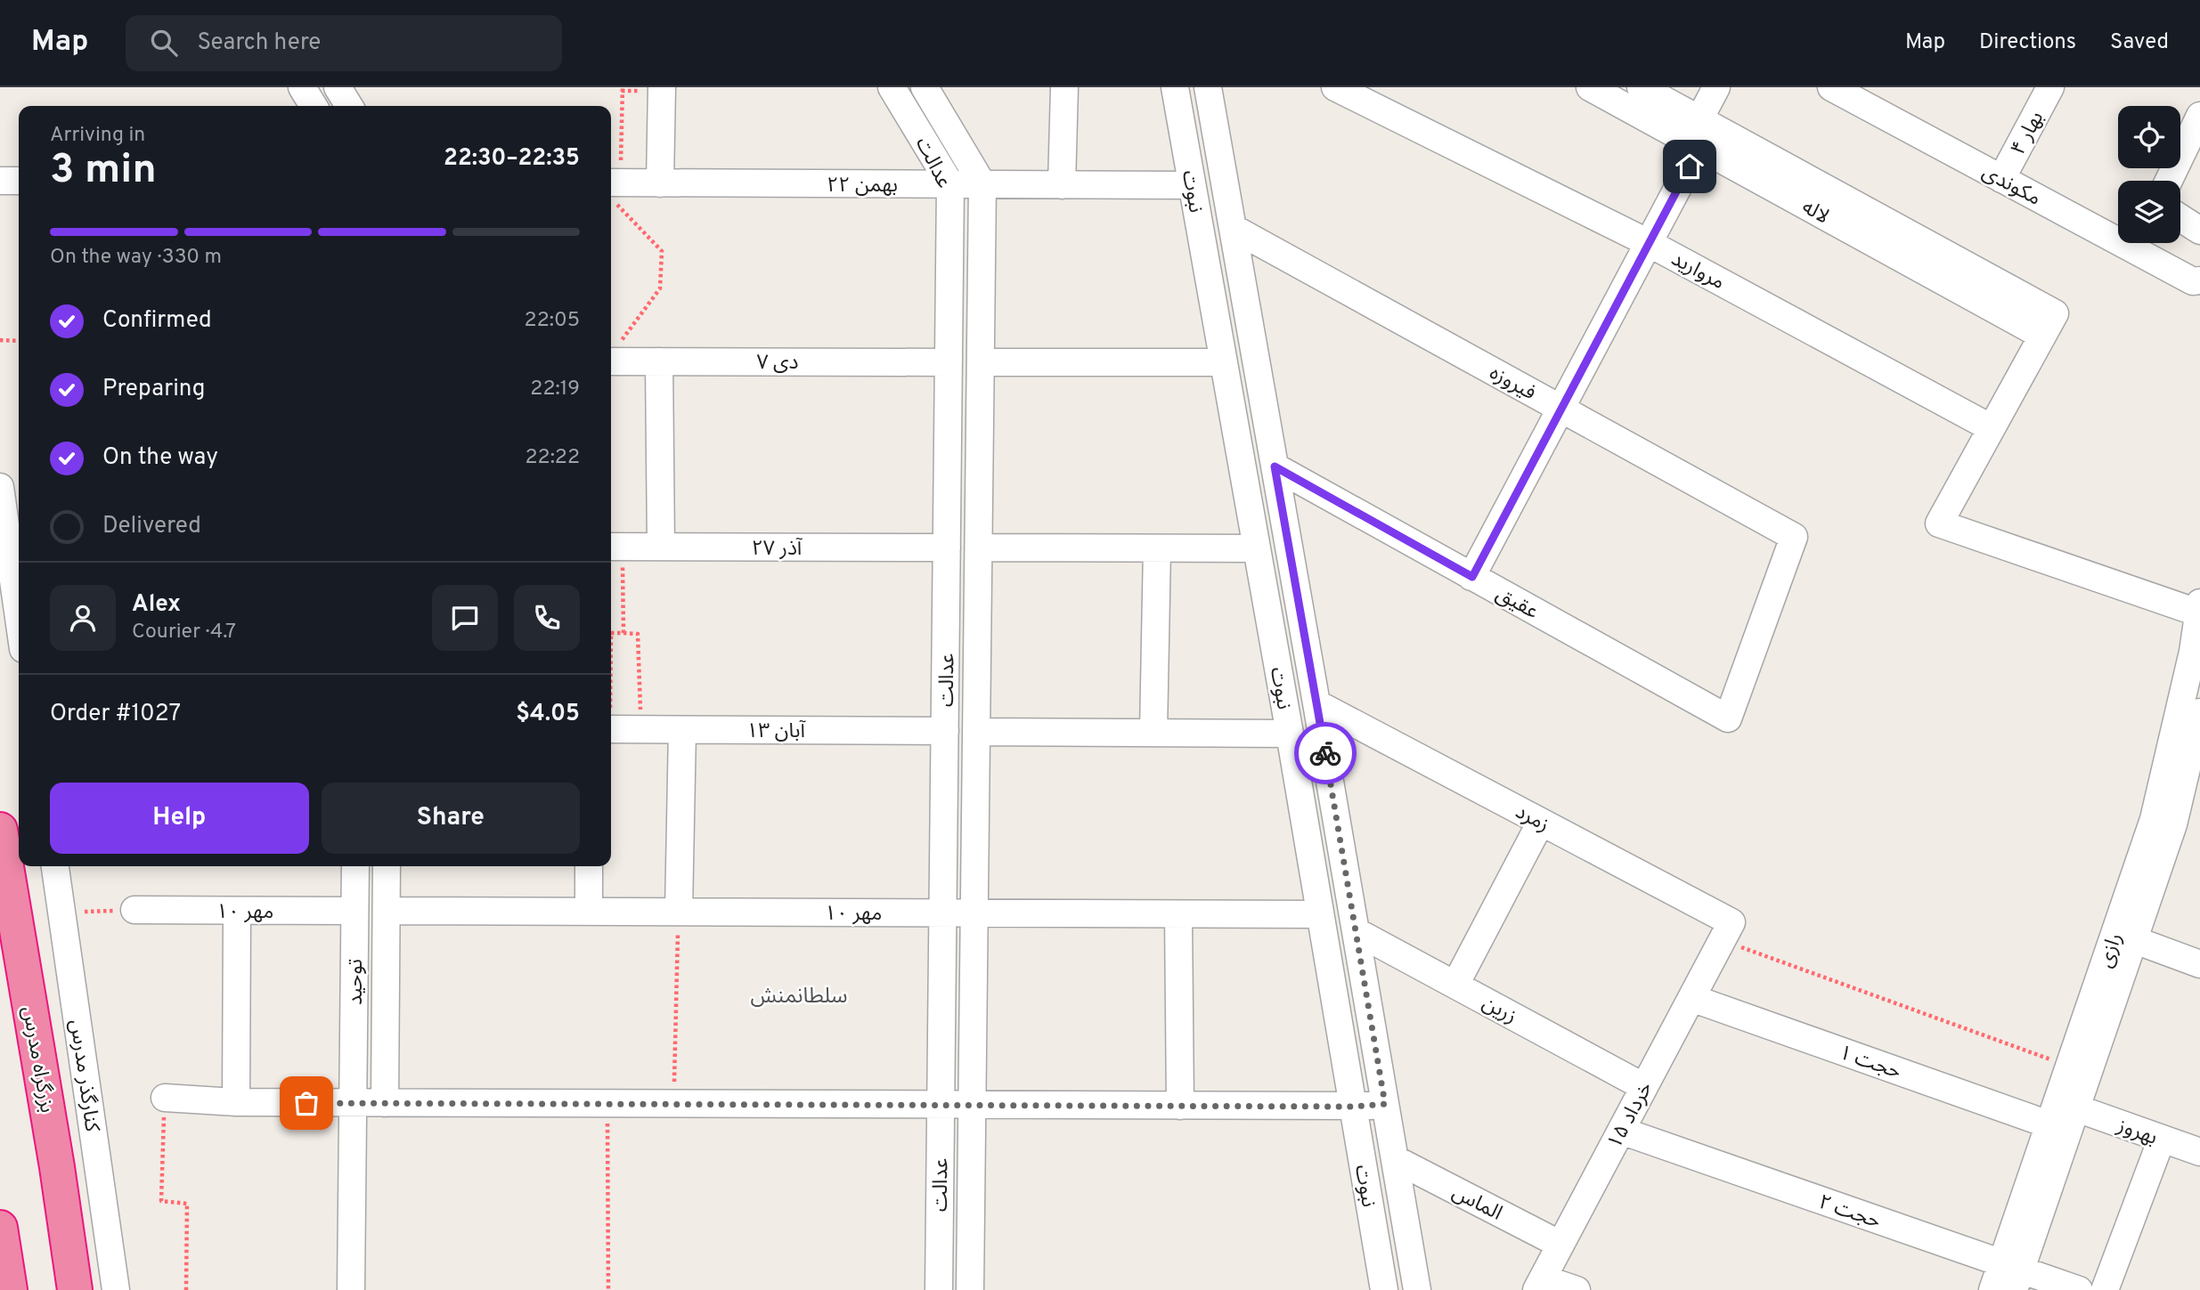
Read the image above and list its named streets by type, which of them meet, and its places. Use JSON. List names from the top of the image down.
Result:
{
  "streets": {
    "highway": ["بزرگراه مدرس"],
    "street": [
      "بهار ۴",
      "عدالت",
      "۲۲ بهمن",
      "مکوندی",
      "نبوت",
      "لاله",
      "مروارید",
      "۷ دی",
      "فیروزه",
      "۲۷ آذر",
      "عقیق",
      "۱۳ آبان",
      "زمرد",
      "۱۰ مهر",
      "رازی",
      "توحید",
      "زرین",
      "حجت ۱",
      "کنارگذر مدرس",
      "۱۵ خرداد",
      "بهروز",
      "الماس",
      "حجت ۲"
    ]
  },
  "crossings": [
    ["بهار ۴", "مکوندی"],
    ["عدالت", "۲۲ بهمن"],
    ["عدالت", "۷ دی"],
    ["عدالت", "۲۷ آذر"],
    ["عدالت", "۱۳ آبان"],
    ["عدالت", "۱۰ مهر"],
    ["۲۲ بهمن", "نبوت"],
    ["نبوت", "فیروزه"],
    ["نبوت", "عقیق"],
    ["نبوت", "زمرد"],
    ["نبوت", "۱۰ مهر"],
    ["نبوت", "زرین"],
    ["نبوت", "الماس"],
    ["فیروزه", "عقیق"],
    ["زمرد", "۱۵ خرداد"],
    ["۱۰ مهر", "توحید"],
    ["رازی", "حجت ۱"],
    ["رازی", "بهروز"],
    ["رازی", "حجت ۲"],
    ["زرین", "۱۵ خرداد"],
    ["حجت ۱", "۱۵ خرداد"],
    ["حجت ۱", "بهروز"],
    ["۱۵ خرداد", "الماس"],
    ["۱۵ خرداد", "حجت ۲"]
  ],
  "districts": ["سلطانمنش"],
  "page": {
    "header": "Map",
    "search": "Search here",
    "nav": ["Map", "Directions", "Saved"],
    "heading": ["3 min", "Arriving in", "22:30–22:35"],
    "panel": [
      "Alex",
      "Courier · 4.7",
      "Order #1027",
      "$4.05"
    ],
    "bar": "On the way · 330 m",
    "list": [
      ["Confirmed", "22:05"],
      ["Preparing", "22:19"],
      ["On the way", "22:22"],
      "Delivered"
    ],
    "buttons": ["Help", "Share"]
  }
}
